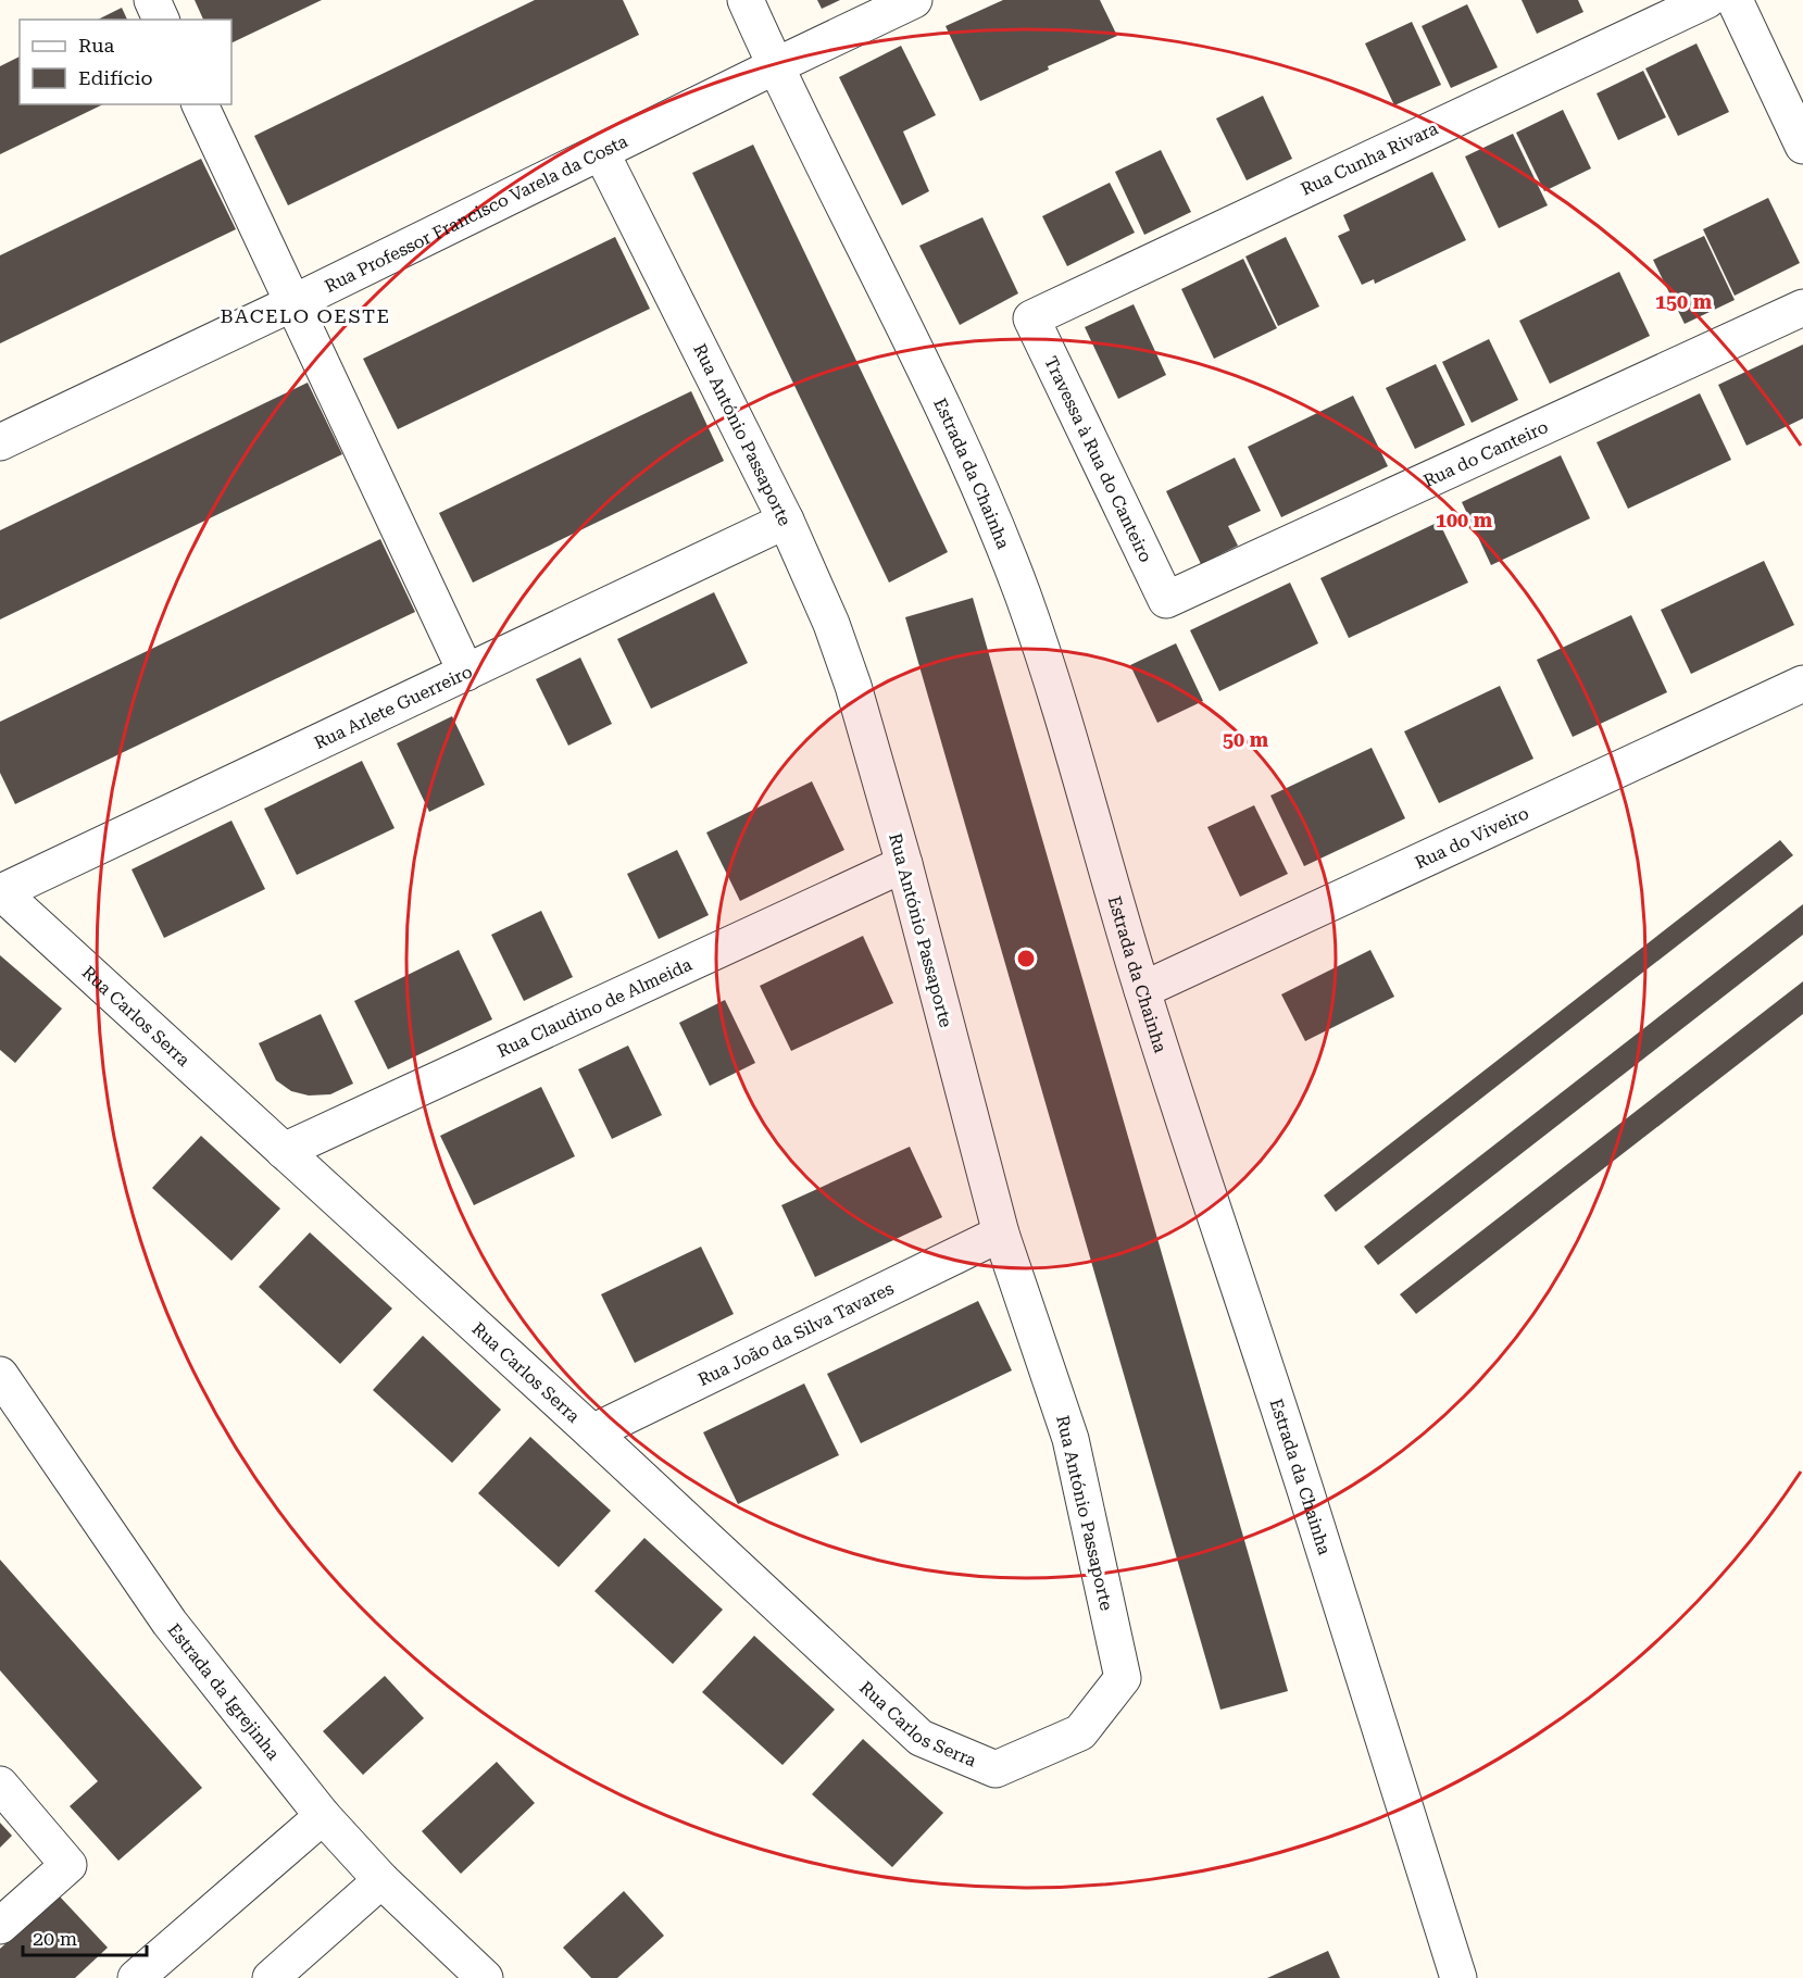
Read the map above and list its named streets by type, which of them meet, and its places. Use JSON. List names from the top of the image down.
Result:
{
  "streets": {
    "street": [
      "Rua Cunha Rivara",
      "Rua Professor Francisco Varela da Costa",
      "Rua António Passaporte",
      "Rua do Canteiro",
      "Travessa à Rua do Canteiro",
      "Estrada da Chainha",
      "Rua Arlete Guerreiro",
      "Rua do Viveiro",
      "Rua Claudino de Almeida",
      "Rua Carlos Serra",
      "Rua João da Silva Tavares",
      "Estrada da Igrejinha"
    ]
  },
  "crossings": [
    ["Rua Cunha Rivara", "Travessa à Rua do Canteiro"],
    ["Rua Professor Francisco Varela da Costa", "Rua António Passaporte"],
    ["Rua Professor Francisco Varela da Costa", "Estrada da Chainha"],
    ["Rua António Passaporte", "Rua Arlete Guerreiro"],
    ["Rua António Passaporte", "Rua Claudino de Almeida"],
    ["Rua António Passaporte", "Rua Carlos Serra"],
    ["Rua António Passaporte", "Rua João da Silva Tavares"],
    ["Rua do Canteiro", "Travessa à Rua do Canteiro"],
    ["Estrada da Chainha", "Rua do Viveiro"],
    ["Rua Arlete Guerreiro", "Rua Carlos Serra"],
    ["Rua Claudino de Almeida", "Rua Carlos Serra"],
    ["Rua Carlos Serra", "Rua João da Silva Tavares"]
  ],
  "districts": ["BACELO OESTE"],
  "legend": ["Rua", "Edifício"],
  "scale_bar": "20 m",
  "rings": ["150 m", "100 m", "50 m"]
}
